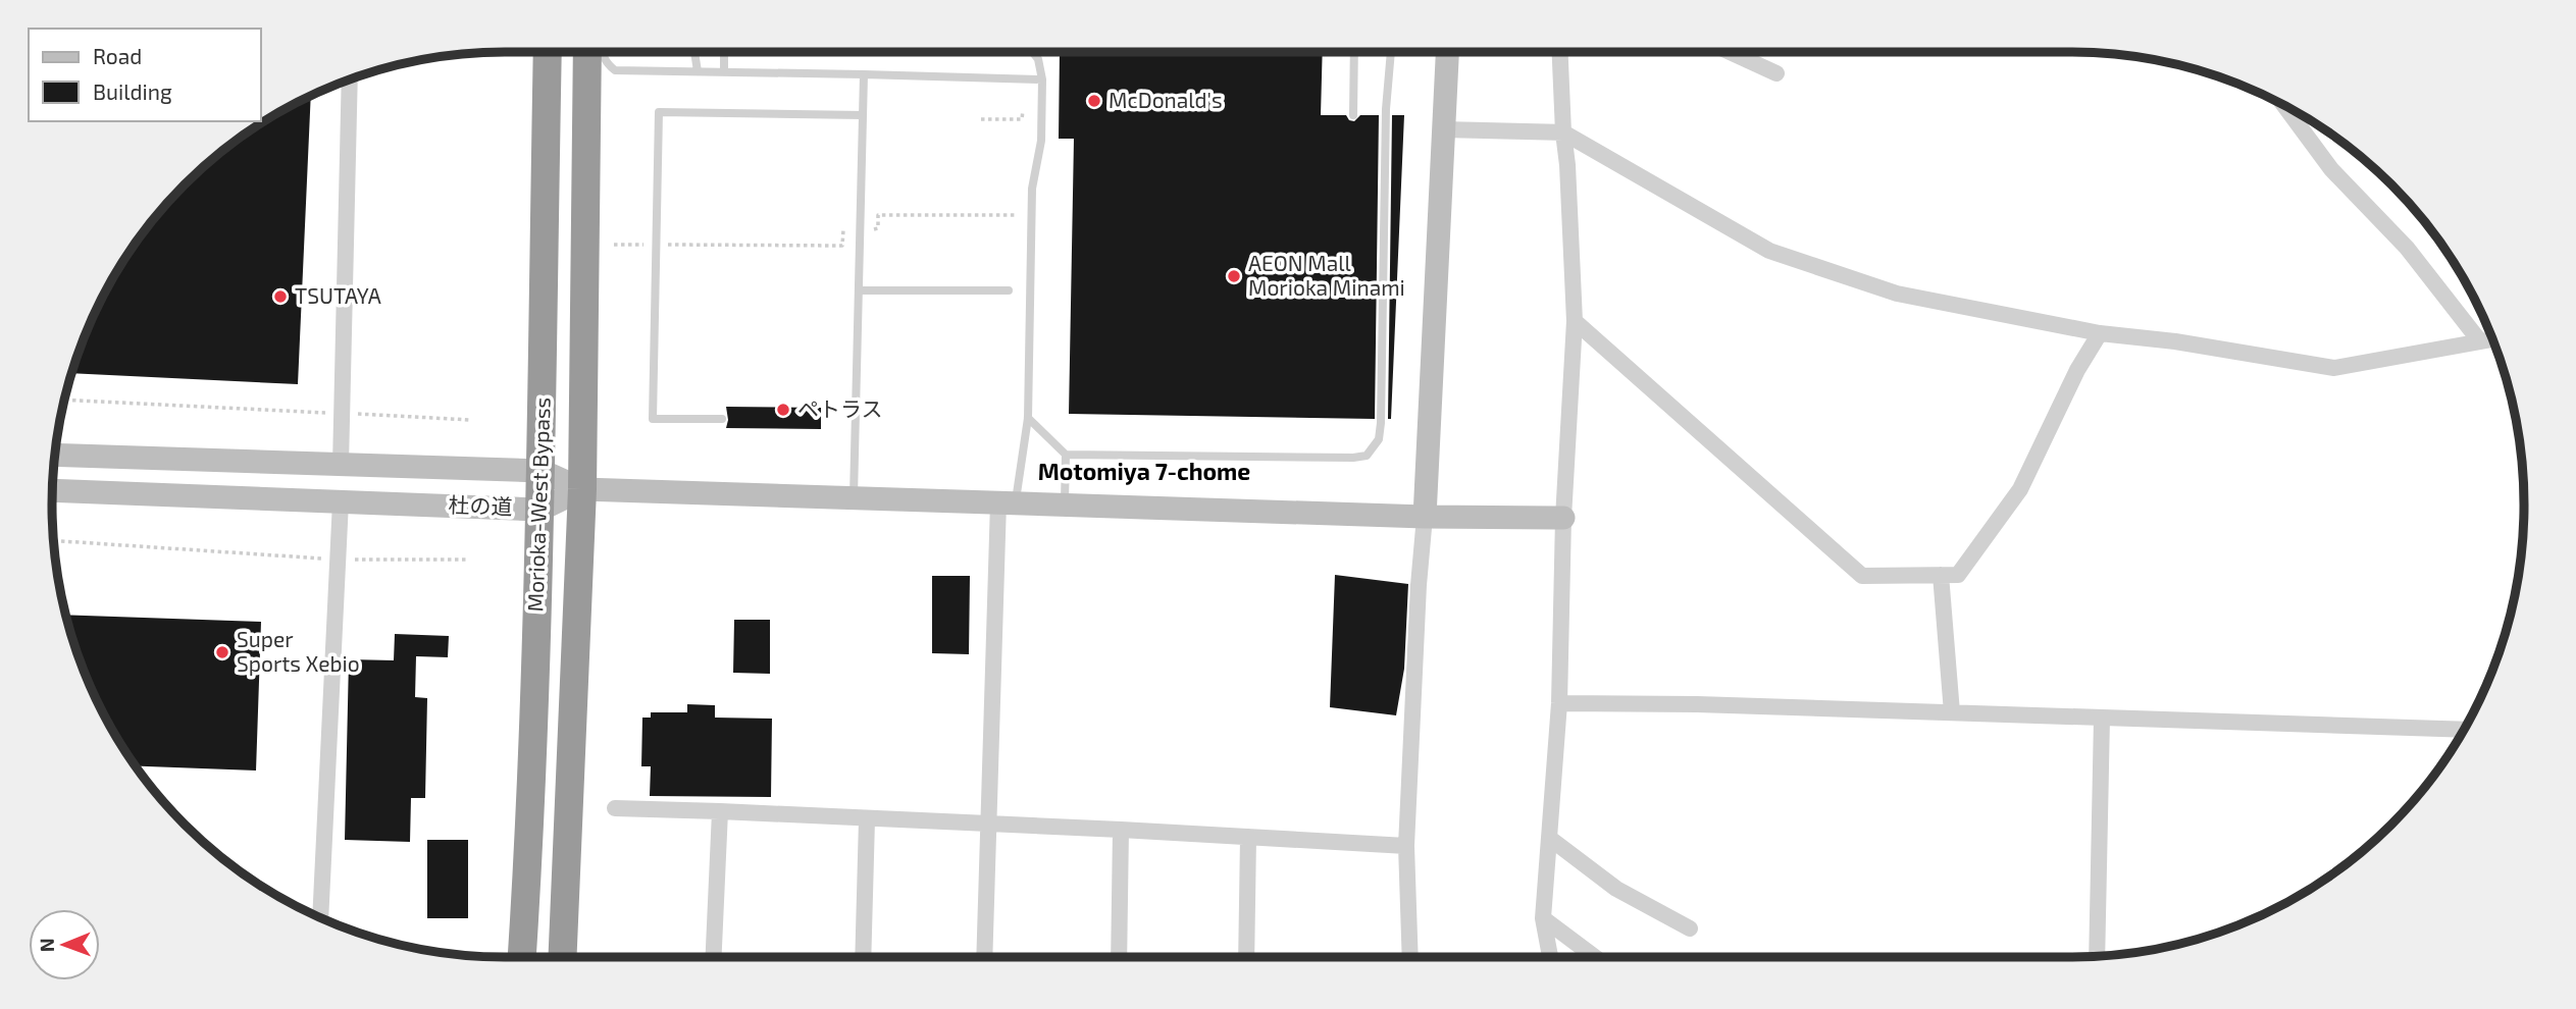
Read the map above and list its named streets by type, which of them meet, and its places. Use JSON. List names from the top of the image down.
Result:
{
  "streets": {
    "highway": ["Morioka-West Bypass"],
    "street": ["杜の道"]
  },
  "crossings": [
    ["Morioka-West Bypass", "杜の道"]
  ],
  "districts": ["Motomiya 7-chome"],
  "places": [
    "McDonald's",
    "AEON Mall Morioka Minami",
    "TSUTAYA",
    "ペトラス",
    "Super Sports Xebio"
  ],
  "legend": ["Road", "Building"],
  "north": "left"
}
